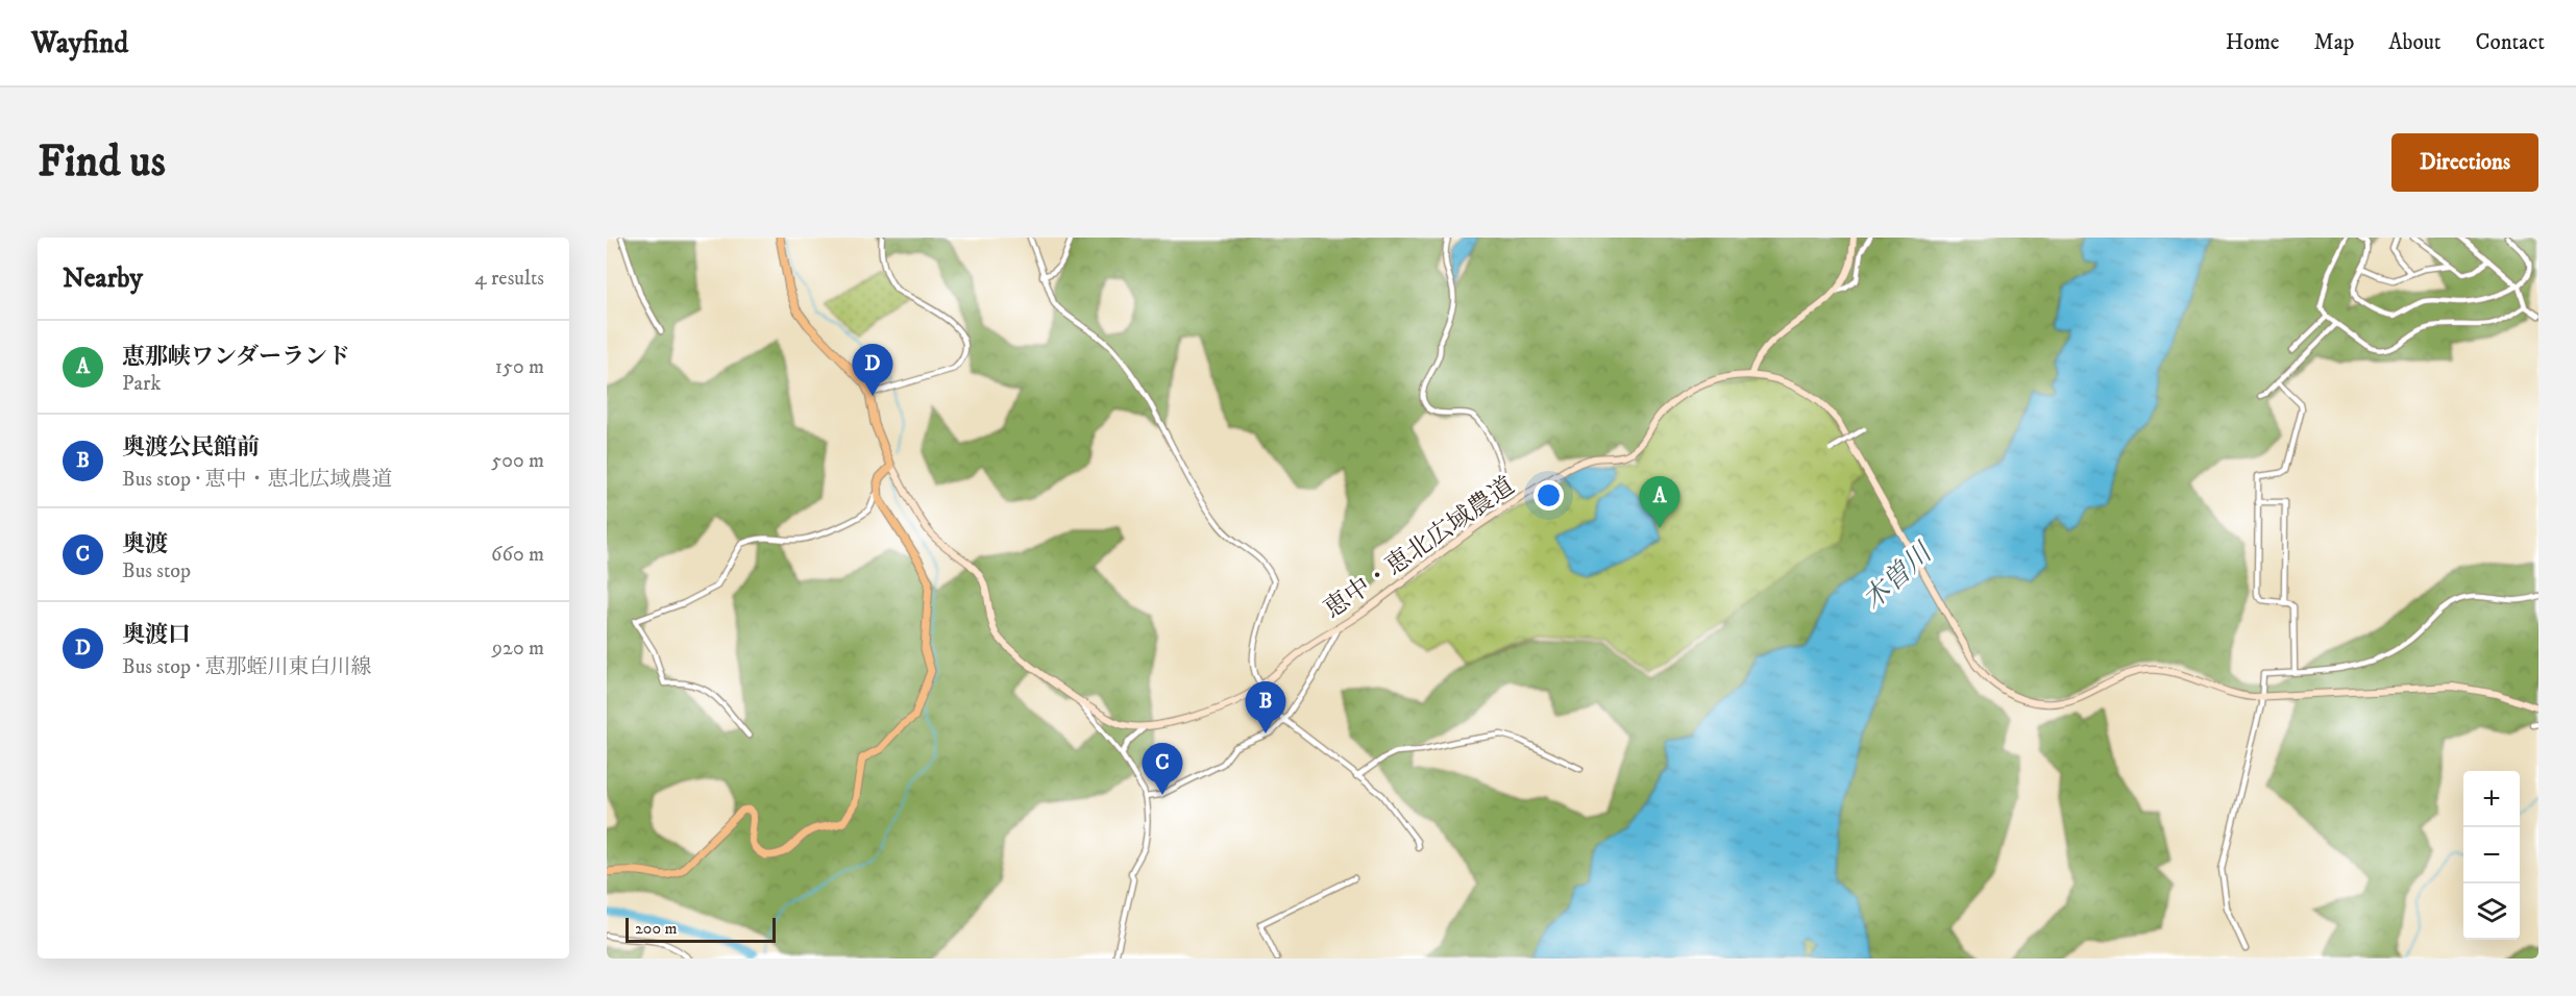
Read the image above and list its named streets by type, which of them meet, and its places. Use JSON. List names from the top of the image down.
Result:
{
  "streets": {
    "street": ["恵中・恵北広域農道"]
  },
  "water": ["木曽川"],
  "scale_bar": "200 m",
  "page": {
    "header": "Wayfind",
    "nav": [
      "Home",
      "Map",
      "About",
      "Contact"
    ],
    "buttons": "Directions",
    "title": "Find us",
    "heading": ["Nearby", "4 results"],
    "list": [
      {
        "mark": "A",
        "name": "恵那峡ワンダーランド",
        "note": "Park",
        "value": "150 m"
      },
      {
        "mark": "B",
        "name": "奥渡公民館前",
        "note": "Bus stop · 恵中・恵北広域農道",
        "value": "500 m"
      },
      {
        "mark": "C",
        "name": "奥渡",
        "note": "Bus stop",
        "value": "660 m"
      },
      {
        "mark": "D",
        "name": "奥渡口",
        "note": "Bus stop · 恵那蛭川東白川線",
        "value": "920 m"
      }
    ],
    "pins": [
      "D",
      "A",
      "B",
      "C"
    ],
    "map_buttons": ["+", "−"],
    "scale": "200 m"
  }
}
